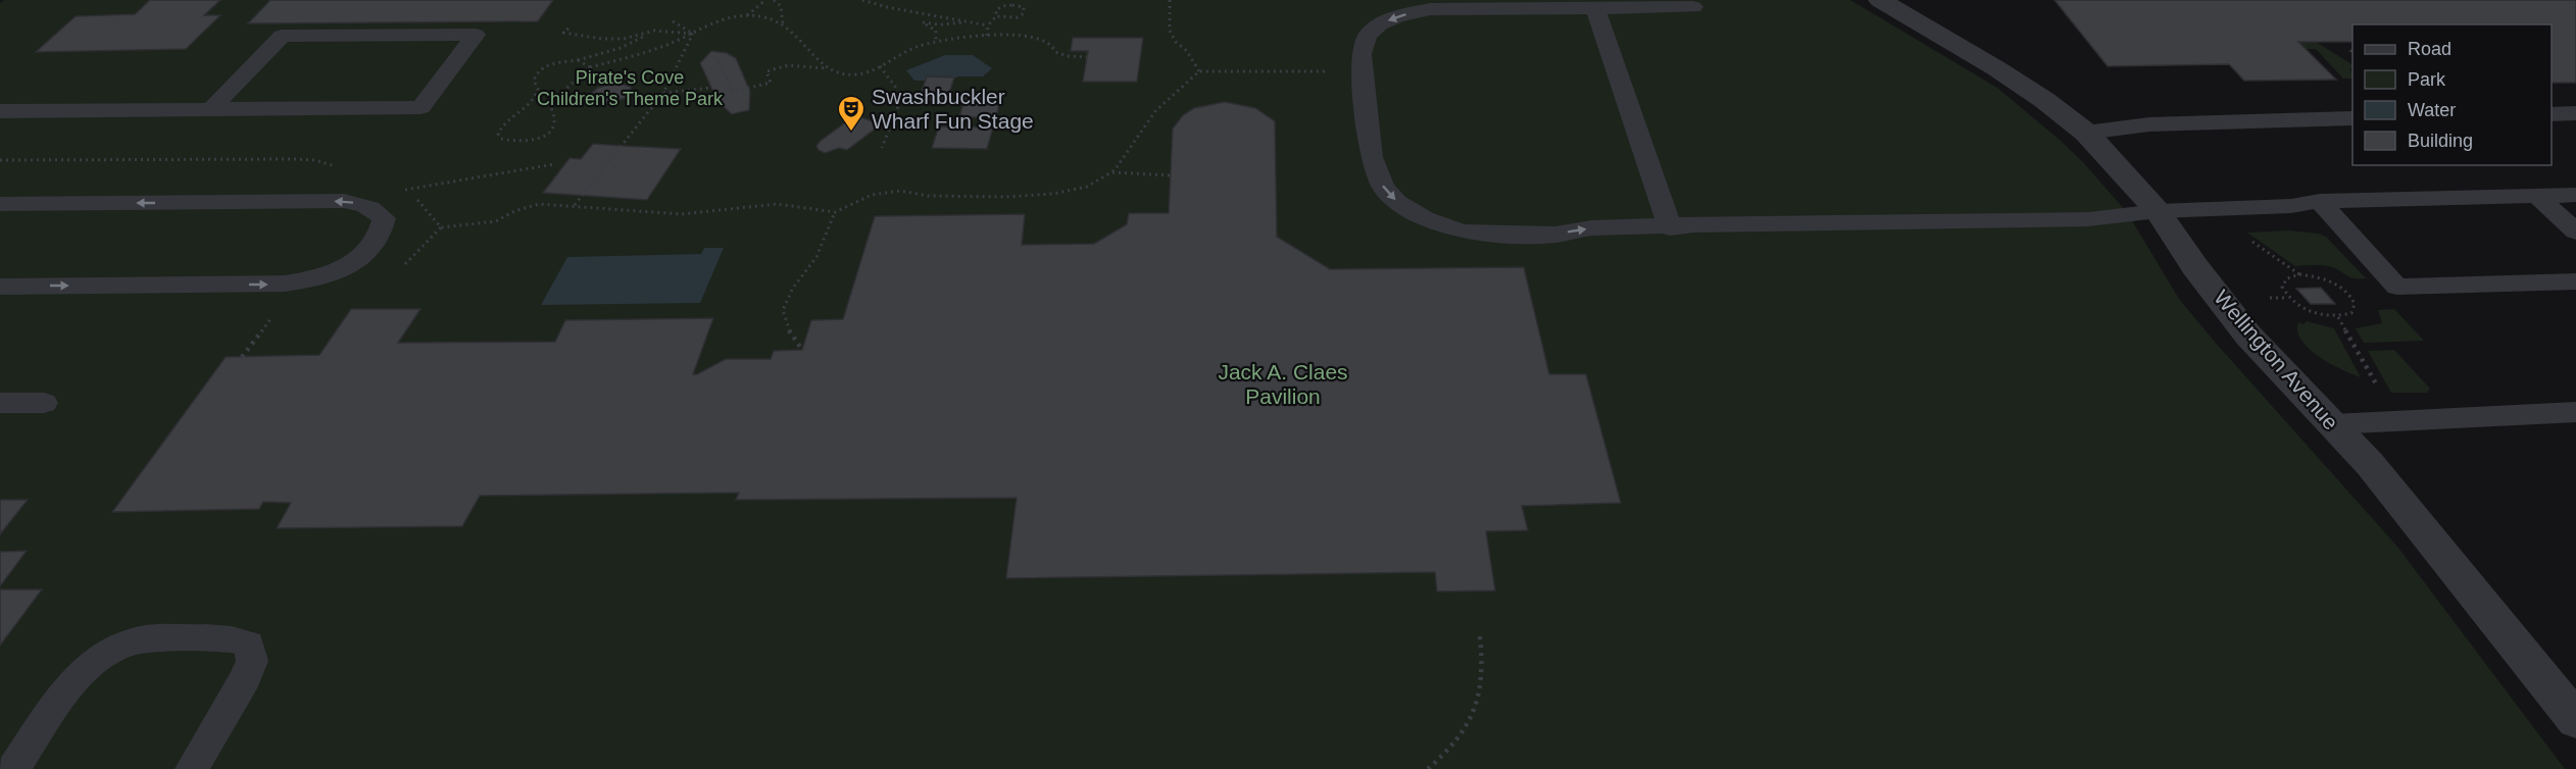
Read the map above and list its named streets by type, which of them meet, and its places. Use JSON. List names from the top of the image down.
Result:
{
  "streets": {
    "street": ["Wellington Avenue"]
  },
  "parks": ["Pirate's Cove Children's Theme Park", "Jack A. Claes Pavilion"],
  "places": {
    "theatre": ["Swashbuckler Wharf Fun Stage"]
  },
  "legend": [
    "Road",
    "Park",
    "Water",
    "Building"
  ]
}
